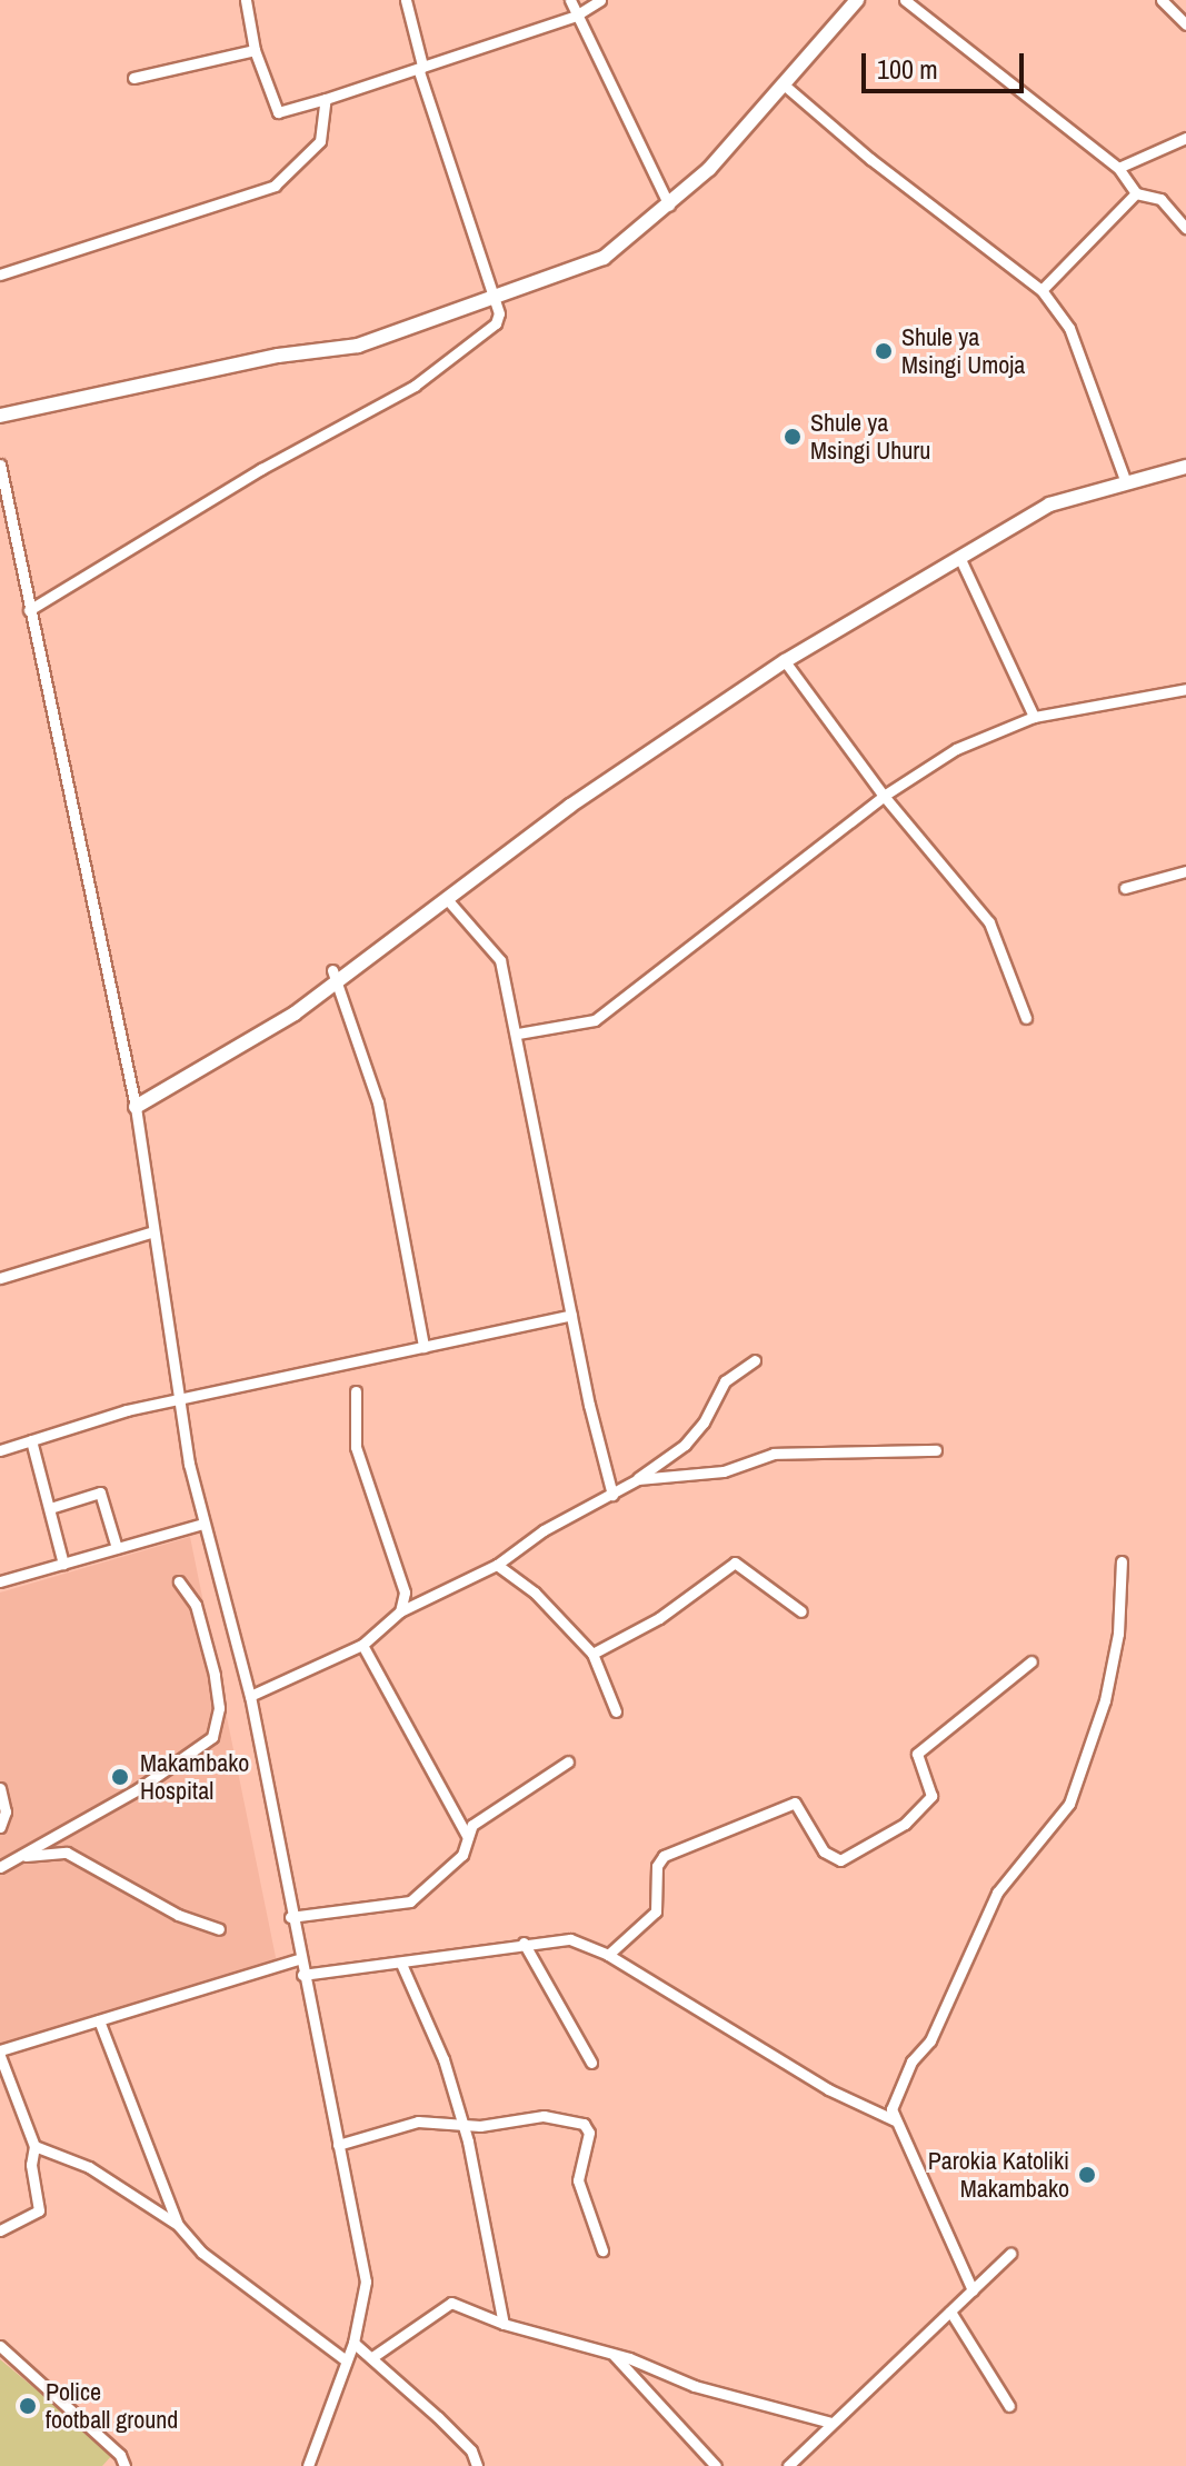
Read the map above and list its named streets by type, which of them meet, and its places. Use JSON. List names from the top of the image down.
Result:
{
  "places": [
    "Shule ya Msingi Umoja",
    "Shule ya Msingi Uhuru",
    "Makambako Hospital",
    "Parokia Katoliki Makambako",
    "Police football ground"
  ],
  "scale_bar": "100 m"
}
